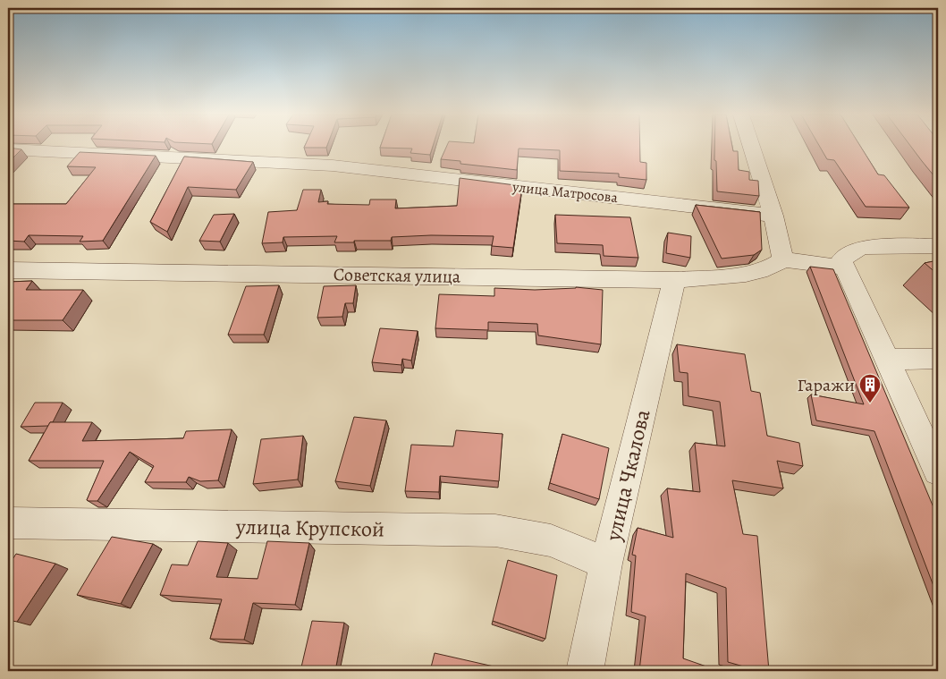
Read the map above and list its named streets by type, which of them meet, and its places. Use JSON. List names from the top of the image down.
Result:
{
  "streets": {
    "street": [
      "улица Матросова",
      "Советская улица",
      "улица Чкалова",
      "улица Крупской"
    ]
  },
  "crossings": [
    ["Советская улица", "улица Чкалова"],
    ["улица Чкалова", "улица Крупской"]
  ],
  "places": {
    "building": ["Гаражи"]
  }
}
